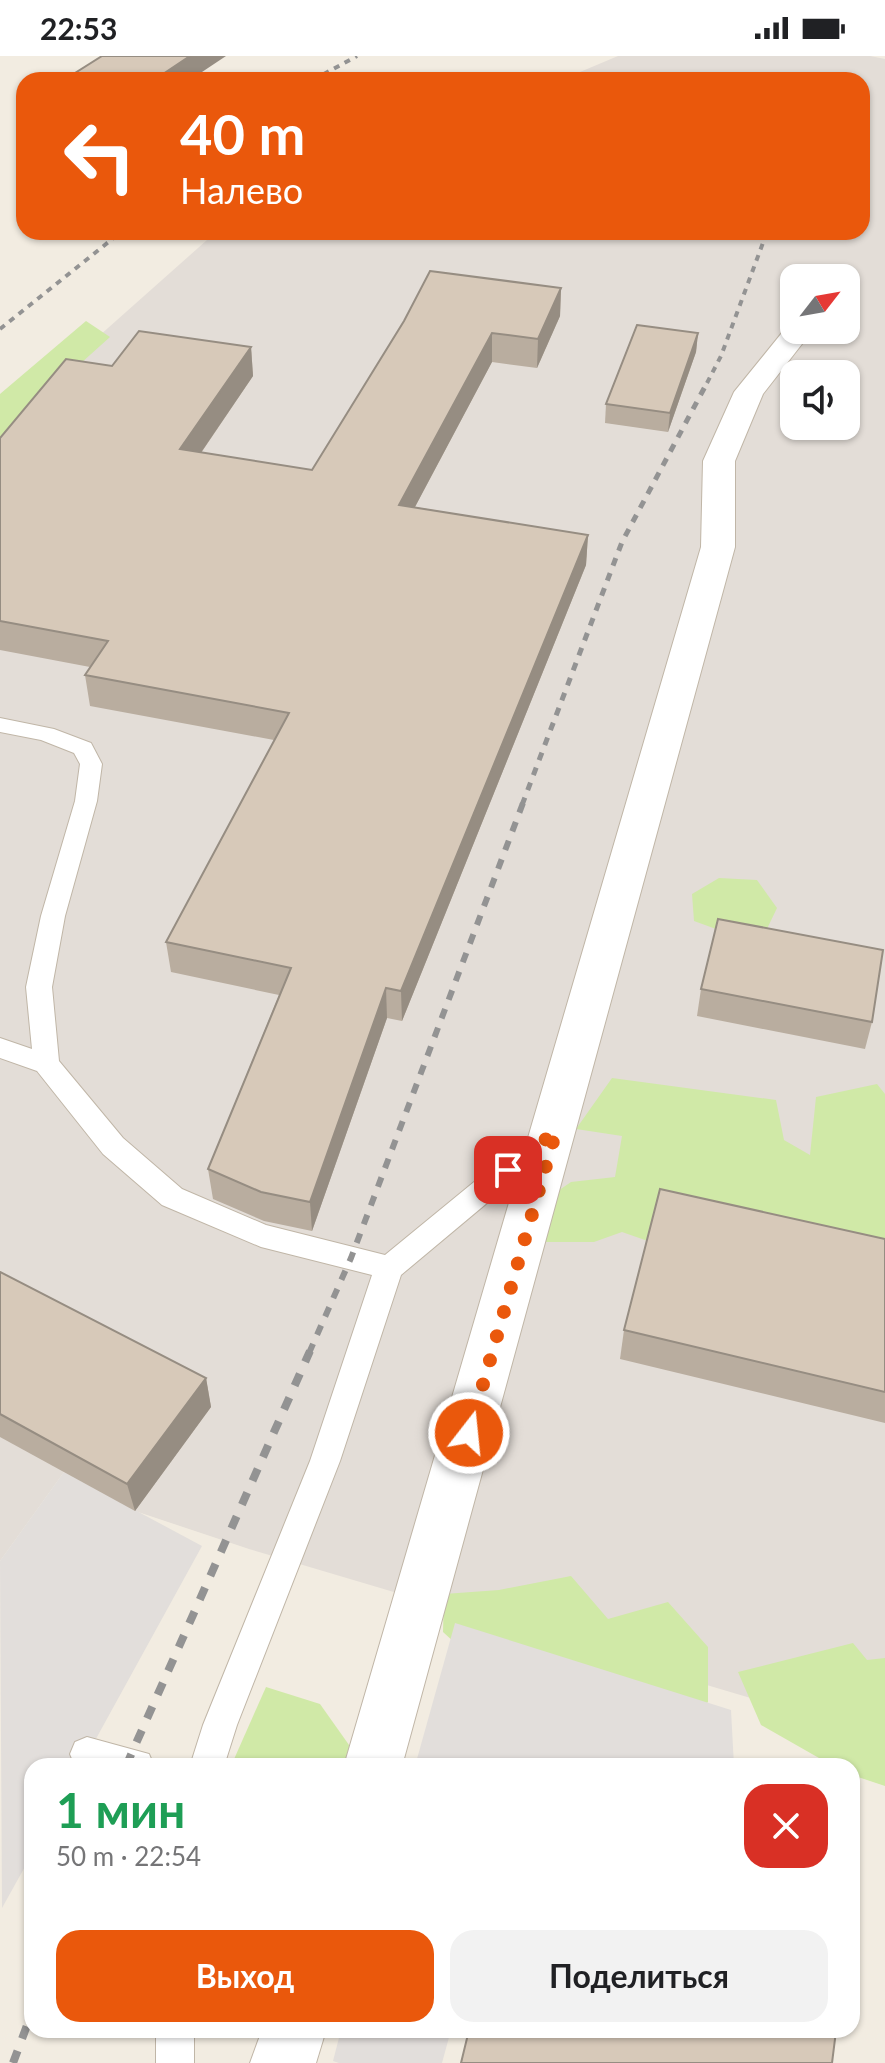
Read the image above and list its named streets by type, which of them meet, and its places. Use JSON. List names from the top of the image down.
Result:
{
  "north": "top right",
  "page": {
    "status": "22:53",
    "turn": ["40 m", "Налево"],
    "heading": ["1 мин", "50 m · 22:54"],
    "buttons": ["Выход", "Поделиться"]
  }
}
